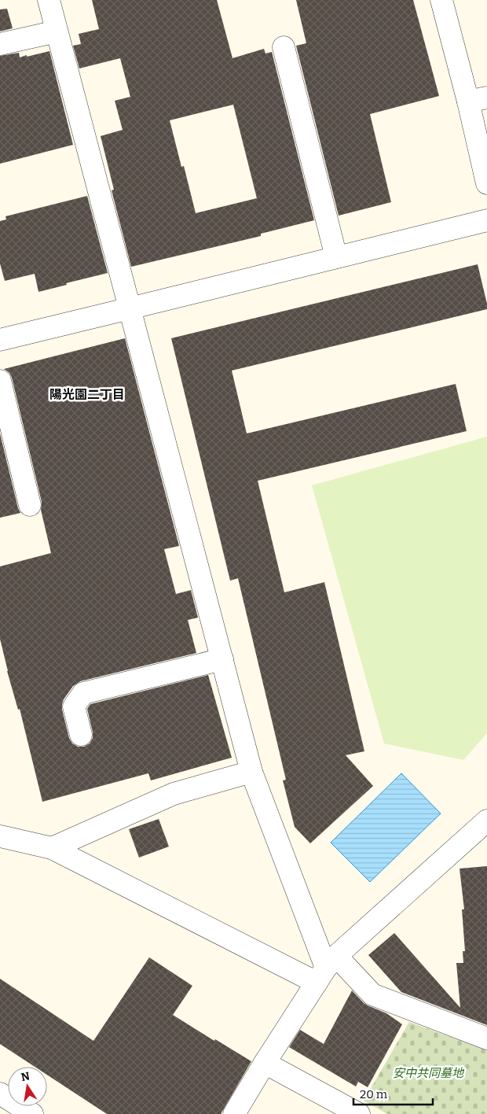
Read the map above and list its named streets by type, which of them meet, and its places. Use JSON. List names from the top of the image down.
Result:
{
  "districts": ["陽光園二丁目"],
  "parks": ["安中共同墓地"],
  "scale_bar": "20 m",
  "north": "top"
}
